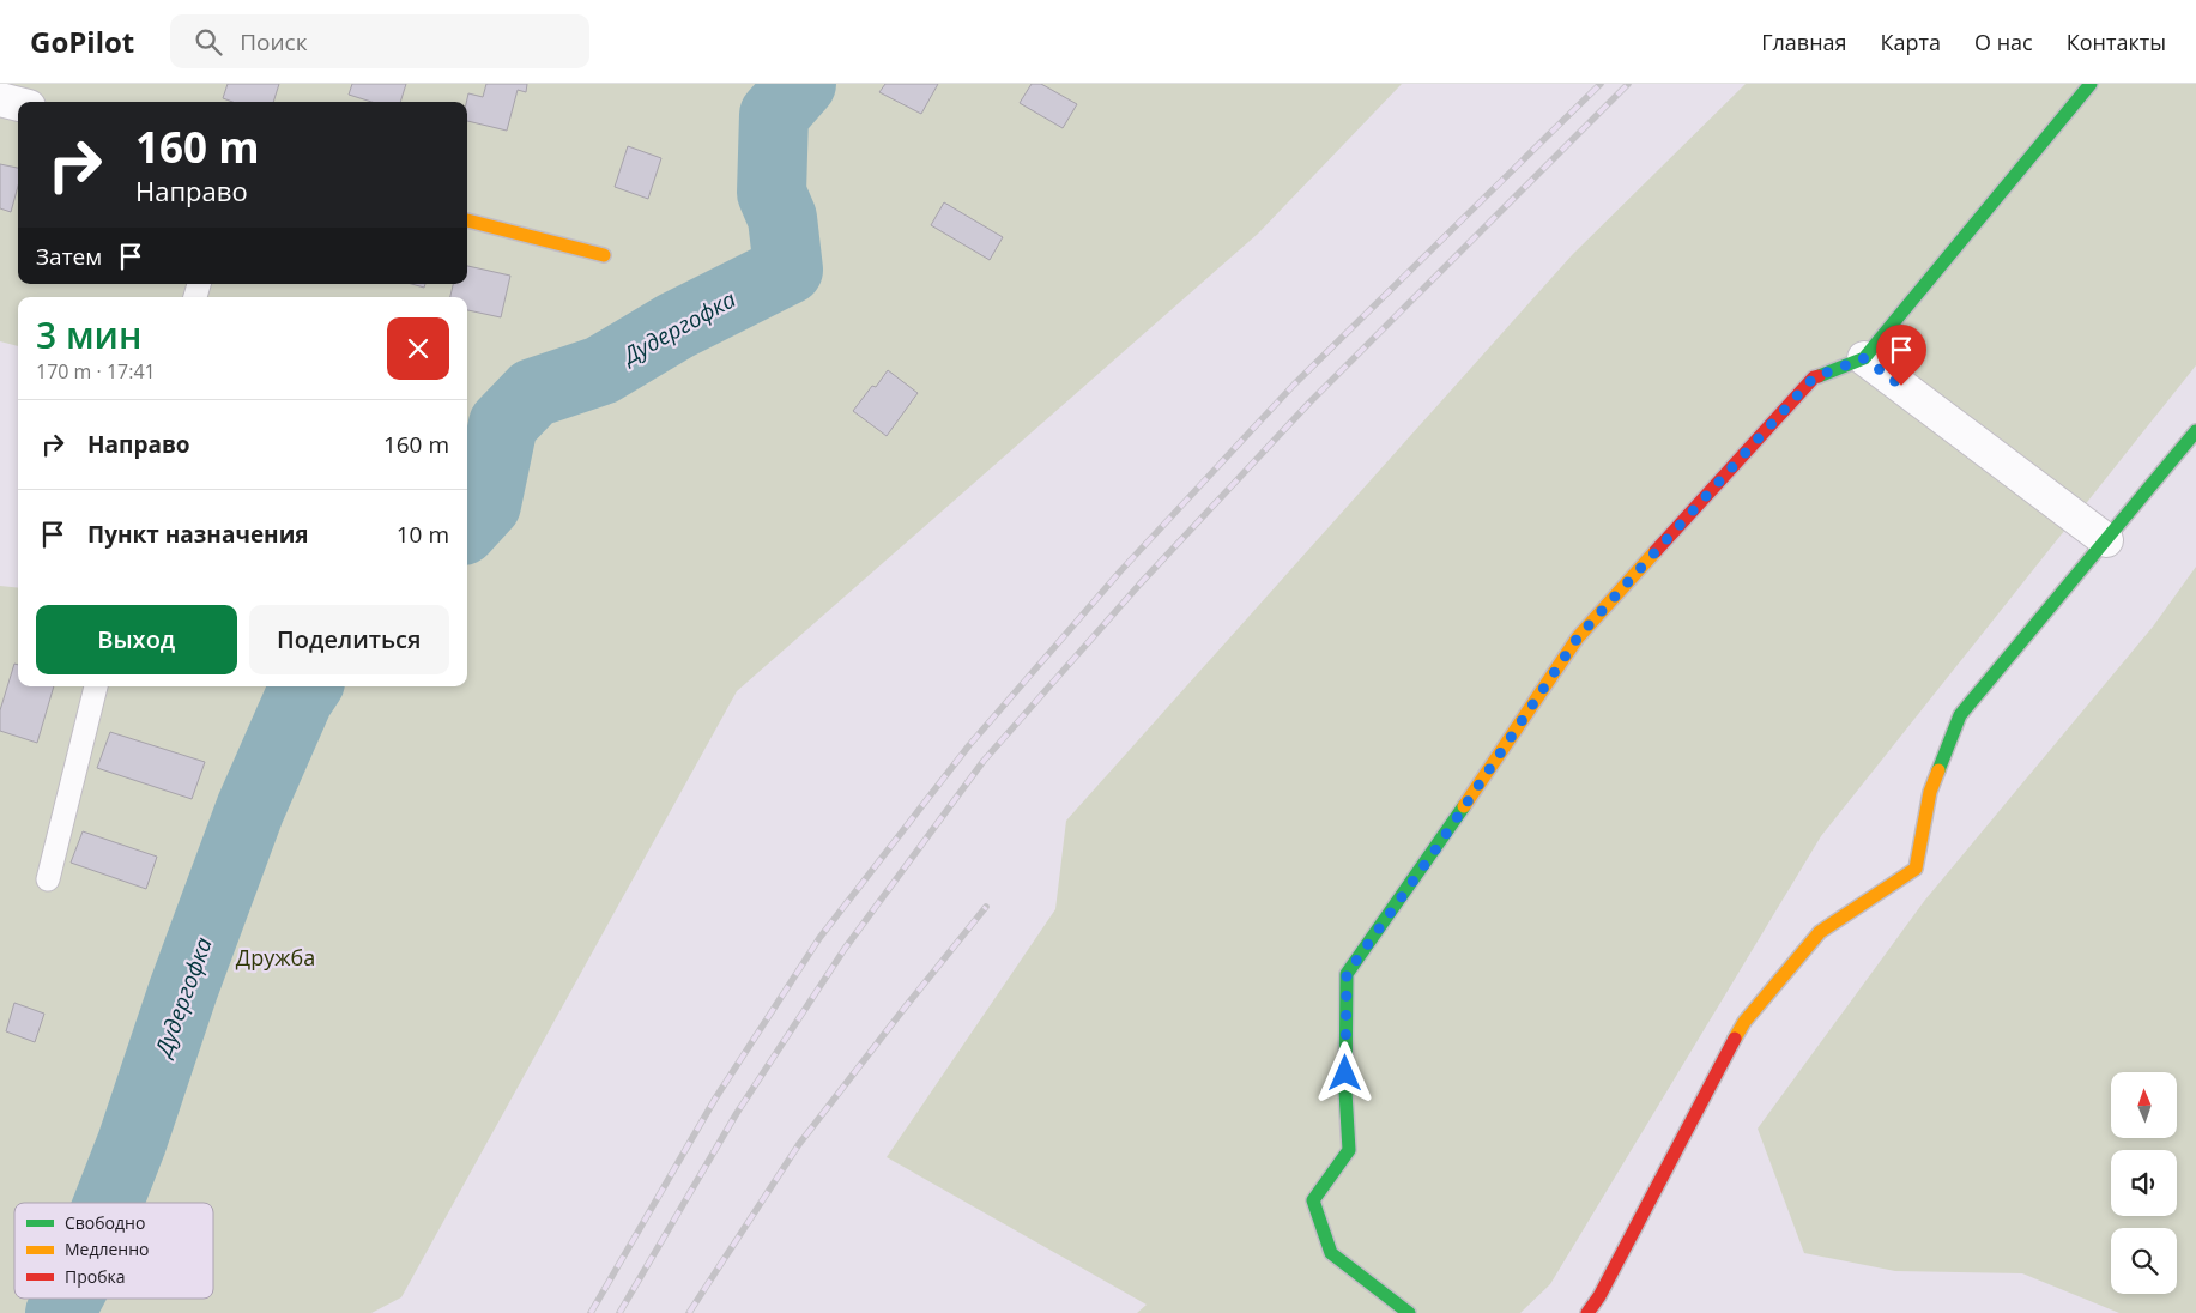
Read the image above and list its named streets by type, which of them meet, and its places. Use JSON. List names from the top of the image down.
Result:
{
  "water": ["Дудергофка"],
  "parks": ["Дружба"],
  "legend": ["Свободно", "Медленно", "Пробка"],
  "north": "top",
  "page": {
    "header": "GoPilot",
    "search": "Поиск",
    "nav": [
      "Главная",
      "Карта",
      "О нас",
      "Контакты"
    ],
    "turn": ["160 m", "Направо"],
    "then": "Затем",
    "heading": ["3 мин", "170 m · 17:41"],
    "list": [
      {
        "name": "Направо",
        "value": "160 m"
      },
      {
        "name": "Пункт назначения",
        "value": "10 m"
      }
    ],
    "buttons": ["Выход", "Поделиться"]
  }
}
